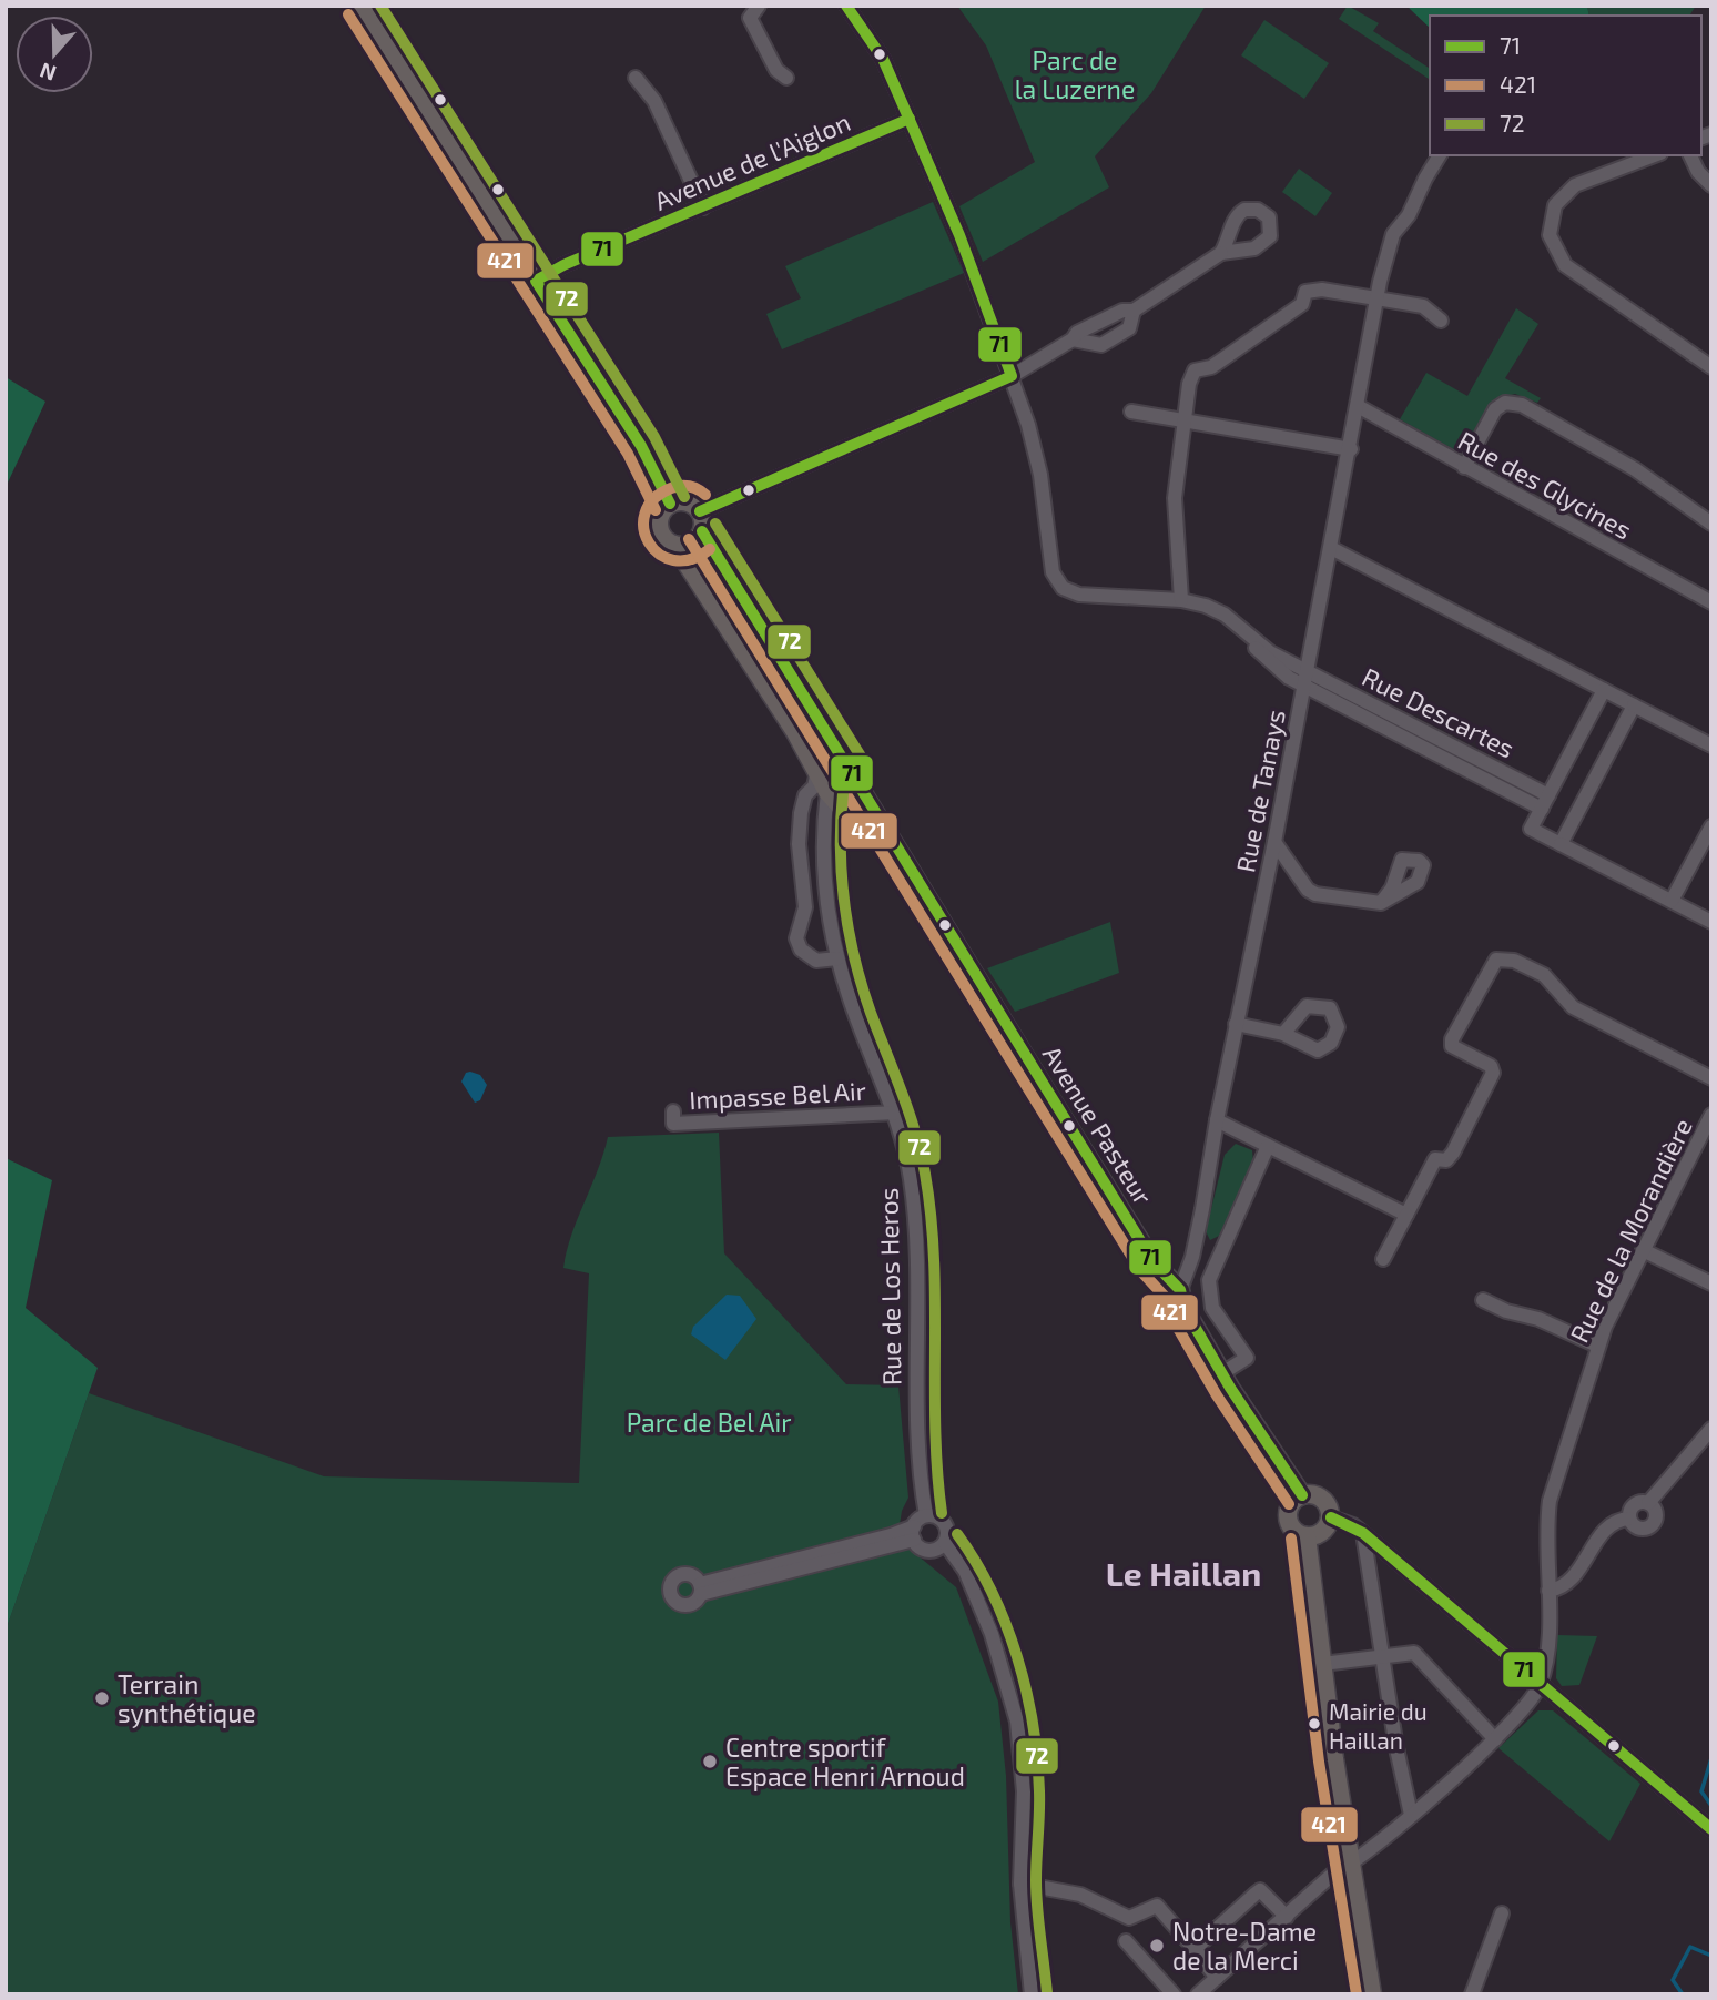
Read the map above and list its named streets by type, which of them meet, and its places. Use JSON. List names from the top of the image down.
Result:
{
  "streets": {
    "main road": ["Avenue Pasteur"],
    "street": [
      "Avenue de l'Aiglon",
      "Rue des Glycines",
      "Rue Descartes",
      "Rue de Tanays",
      "Impasse Bel Air",
      "Rue de la Morandière",
      "Rue de Los Heros"
    ]
  },
  "crossings": [
    ["Rue des Glycines", "Rue de Tanays"],
    ["Rue Descartes", "Rue de Tanays"],
    ["Rue de Tanays", "Avenue Pasteur"],
    ["Impasse Bel Air", "Rue de Los Heros"]
  ],
  "districts": ["Le Haillan"],
  "parks": ["Parc de la Luzerne", "Parc de Bel Air"],
  "places": [
    "Terrain synthétique",
    "Mairie du Haillan",
    "Centre sportif Espace Henri Arnoud",
    "Notre-Dame de la Merci"
  ],
  "lines": ["transit line 71", "transit line 72", "transit line 421"],
  "legend": ["71", "421", "72"],
  "north": "bottom"
}
